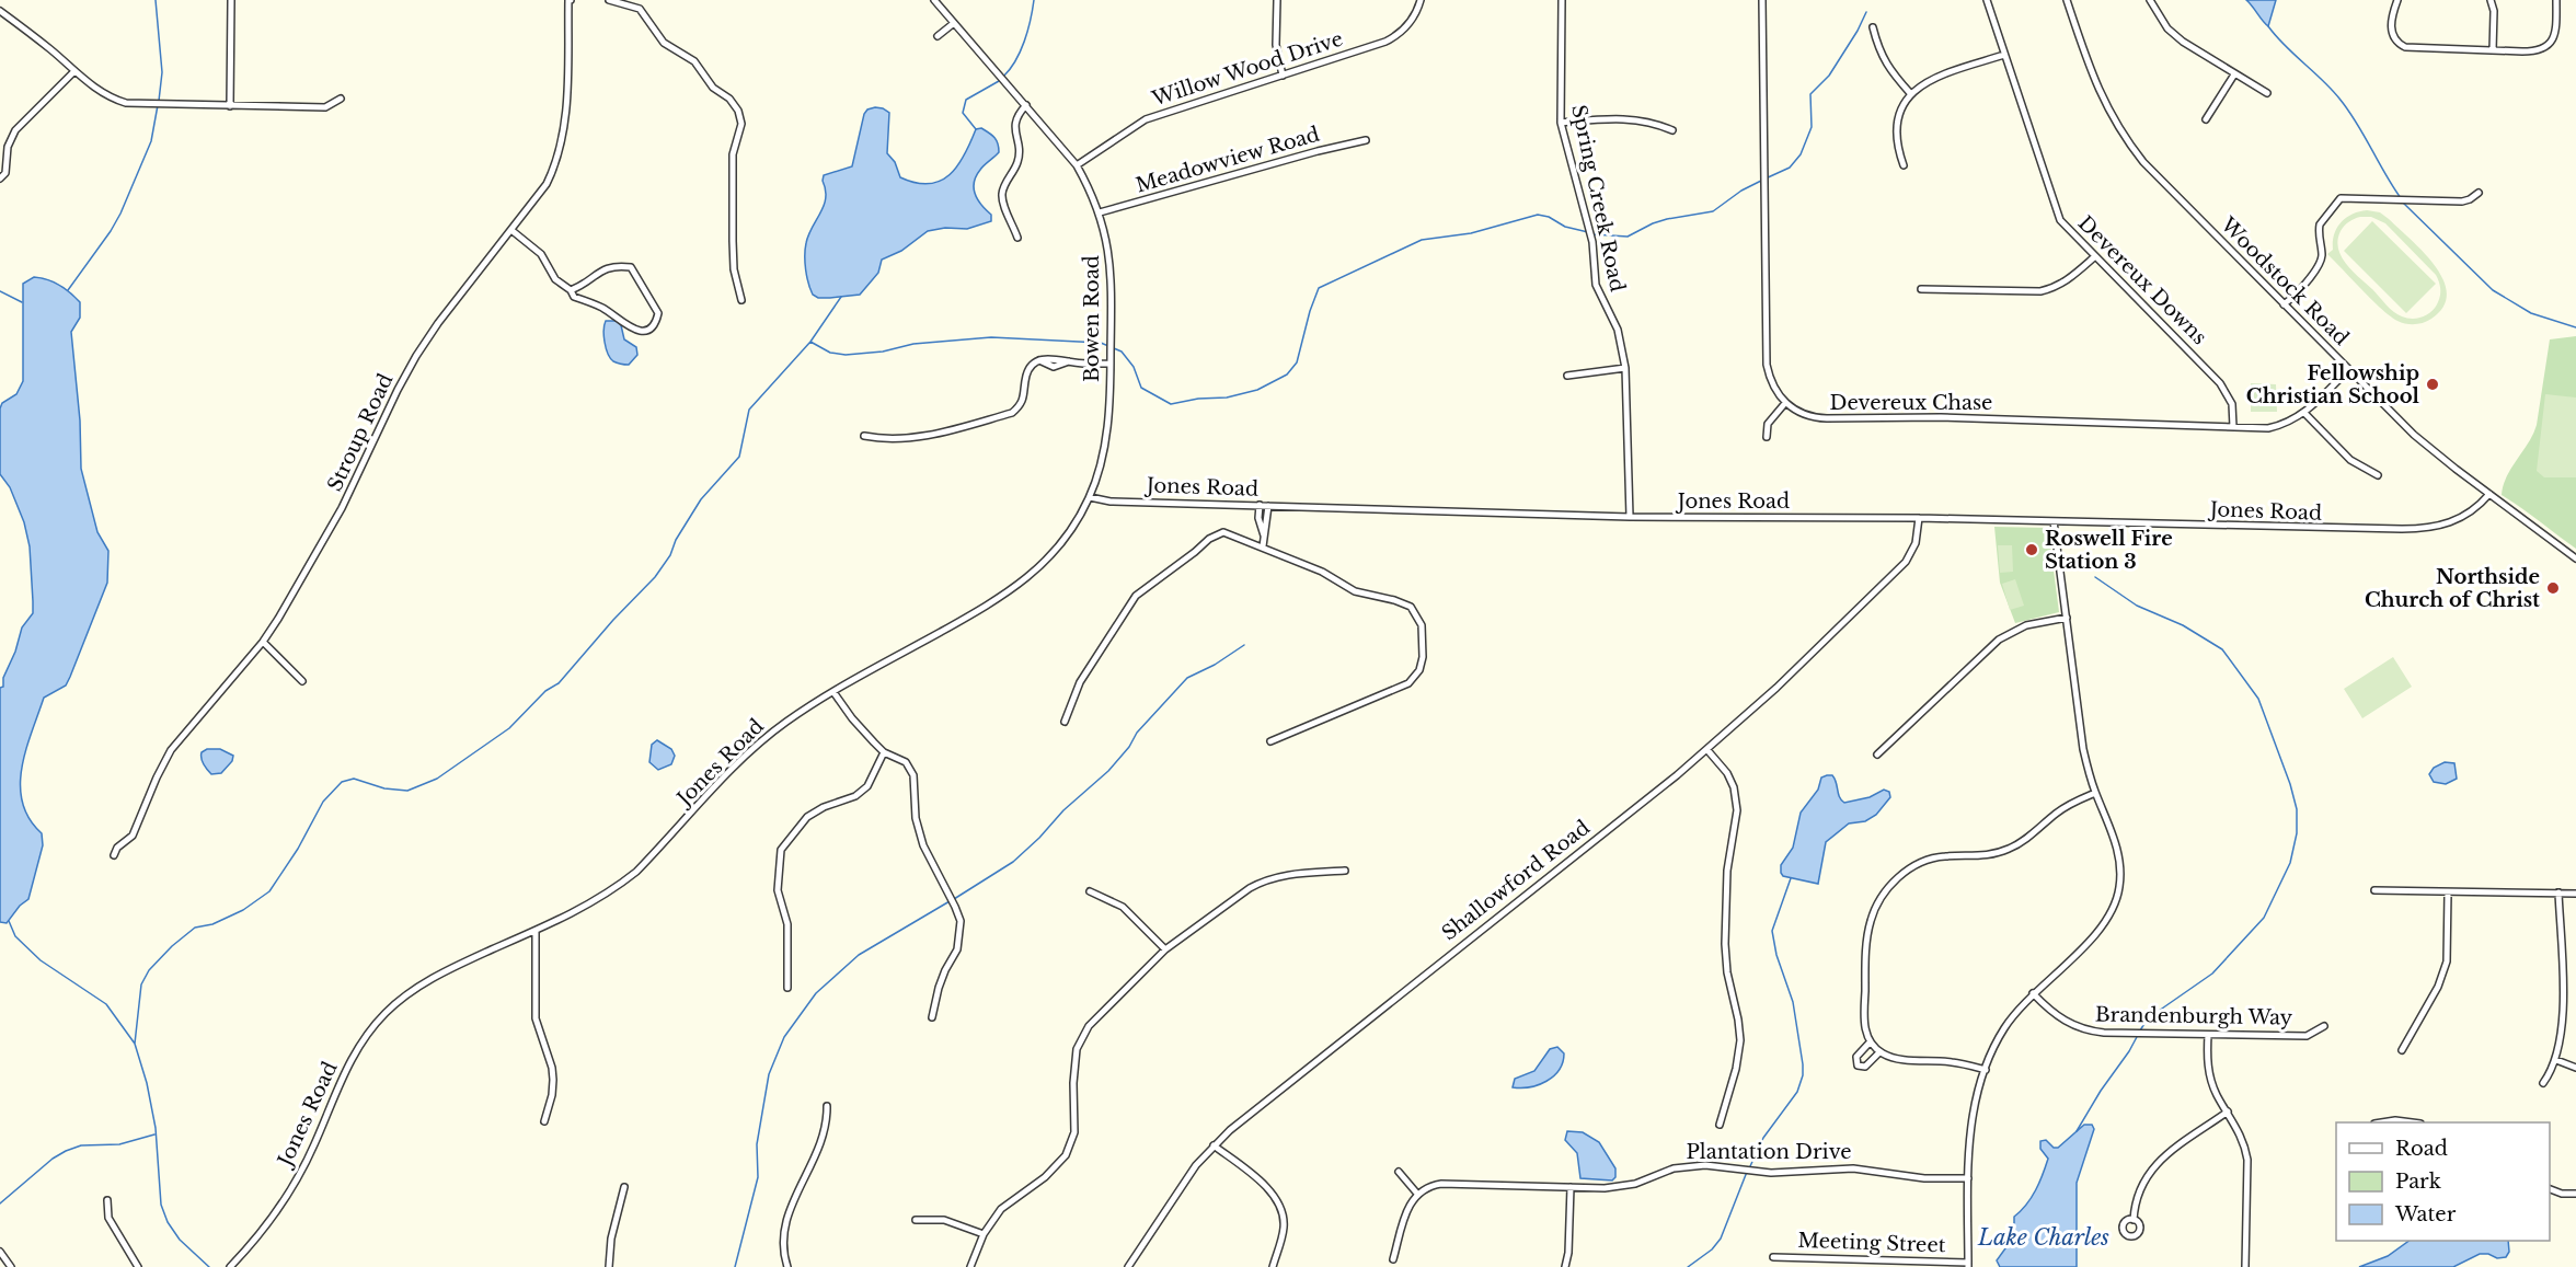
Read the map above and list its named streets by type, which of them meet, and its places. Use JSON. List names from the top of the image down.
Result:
{
  "streets": {
    "street": [
      "Willow Wood Drive",
      "Meadowview Road",
      "Spring Creek Road",
      "Devereux Downs",
      "Woodstock Road",
      "Bowen Road",
      "Devereux Chase",
      "Stroup Road",
      "Jones Road",
      "Shallowford Road",
      "Brandenburgh Way",
      "Plantation Drive",
      "Meeting Street"
    ]
  },
  "crossings": [
    ["Willow Wood Drive", "Bowen Road"],
    ["Meadowview Road", "Bowen Road"],
    ["Spring Creek Road", "Jones Road"],
    ["Devereux Downs", "Devereux Chase"],
    ["Woodstock Road", "Devereux Chase"],
    ["Woodstock Road", "Jones Road"],
    ["Bowen Road", "Jones Road"],
    ["Jones Road", "Shallowford Road"]
  ],
  "water": ["Lake Charles"],
  "places": ["Fellowship Christian School", "Roswell Fire Station 3", "Northside Church of Christ"],
  "legend": ["Road", "Park", "Water"]
}
